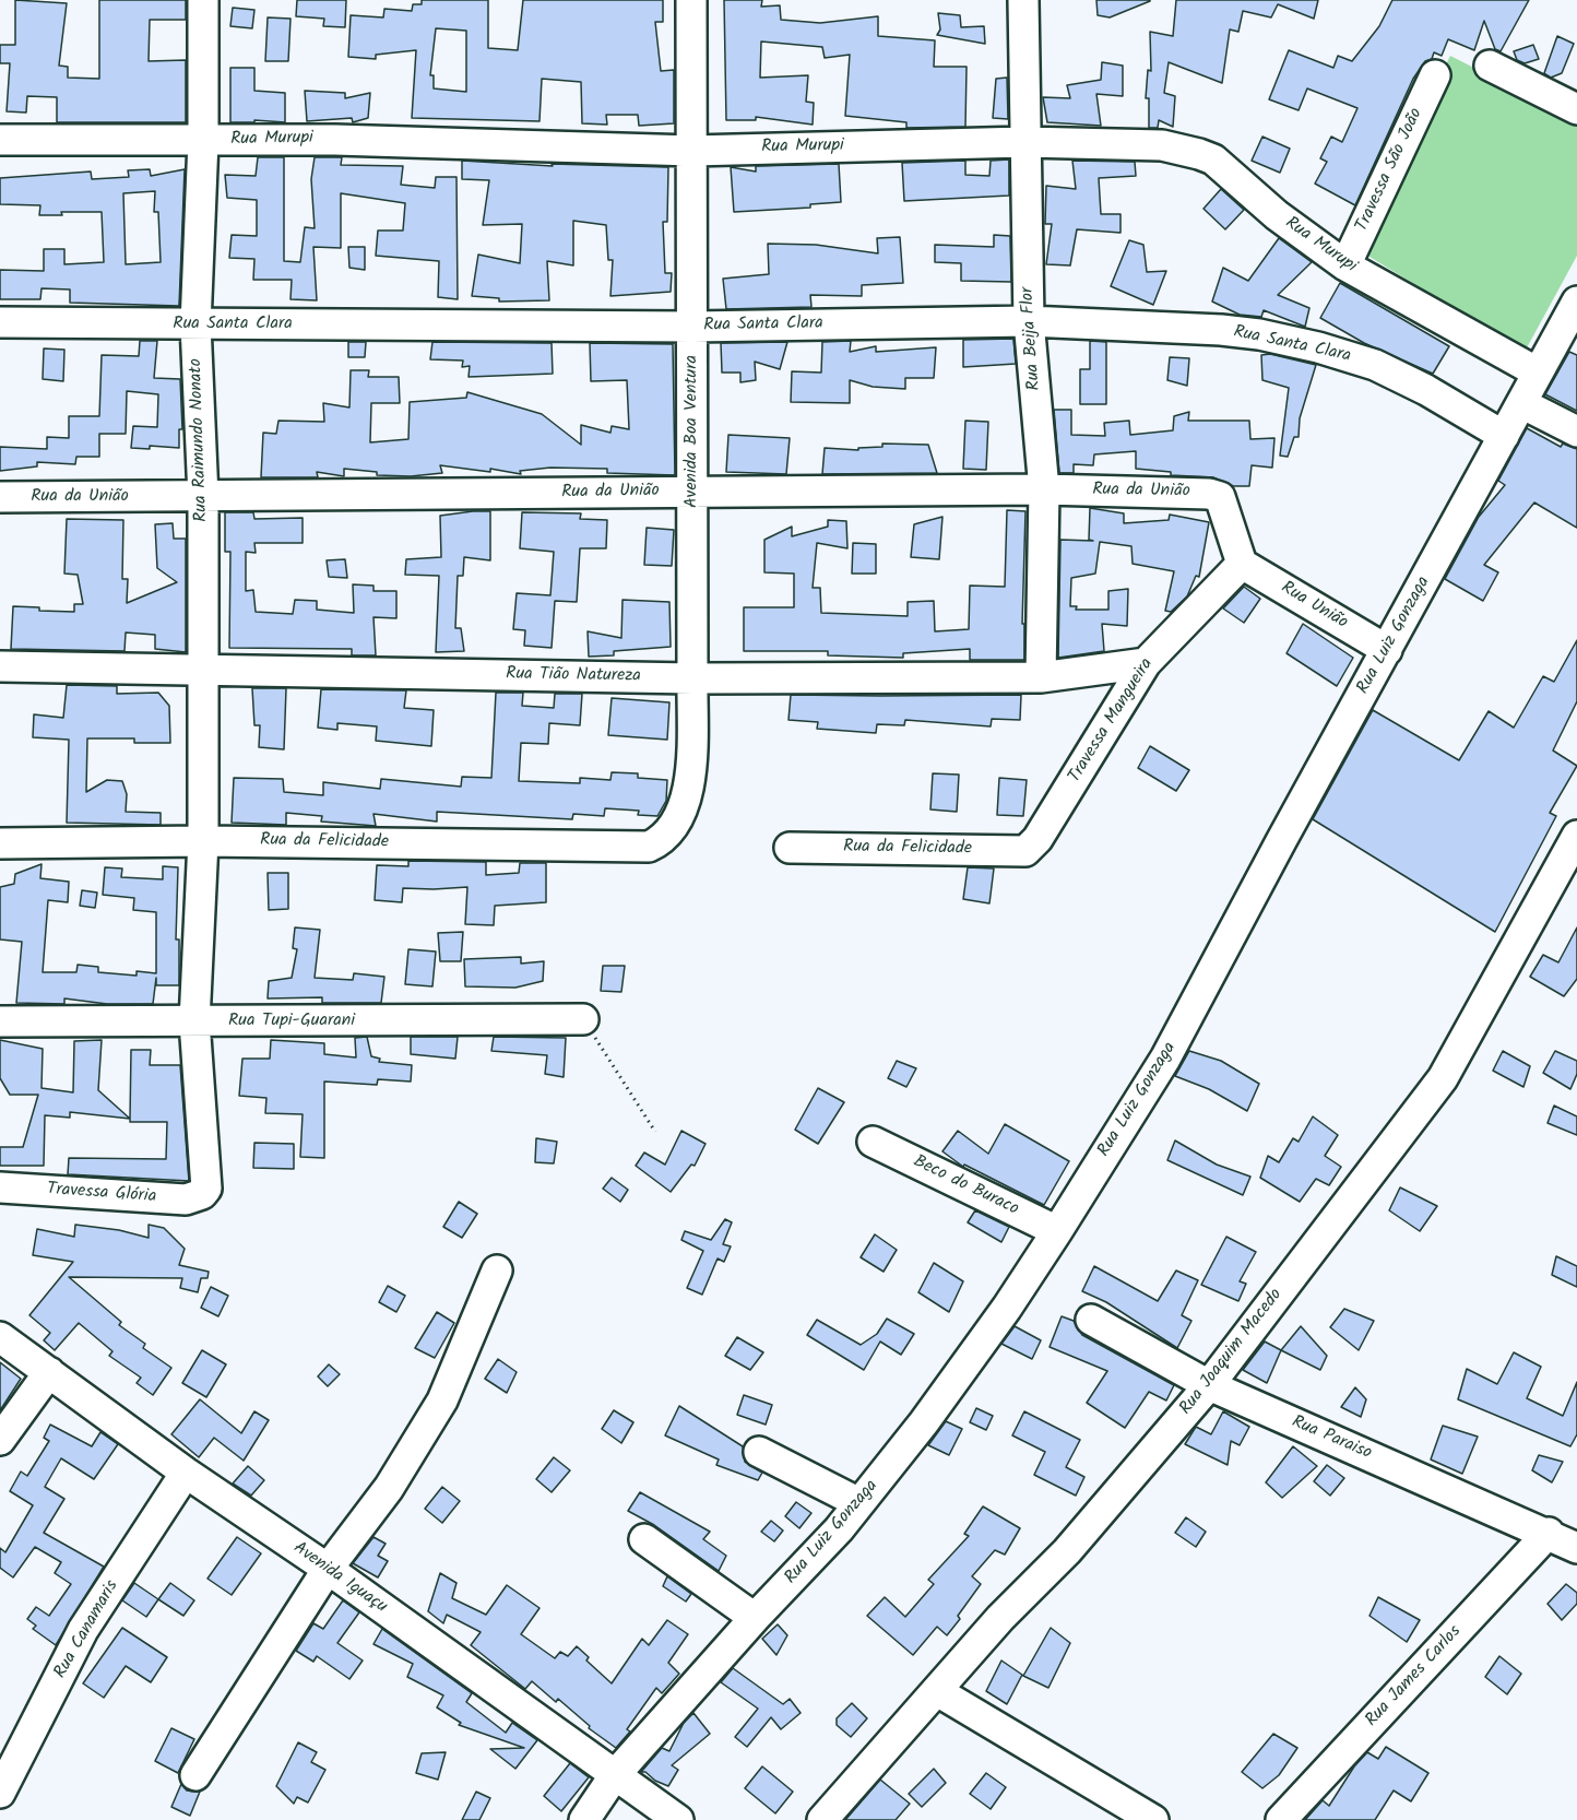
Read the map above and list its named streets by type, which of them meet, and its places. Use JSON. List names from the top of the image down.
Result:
{
  "streets": {
    "street": [
      "Rua Murupi",
      "Travessa São João",
      "Rua Santa Clara",
      "Rua Beija Flor",
      "Avenida Boa Ventura",
      "Rua Raimundo Nonato",
      "Rua da União",
      "Rua União",
      "Rua Luiz Gonzaga",
      "Rua Tião Natureza",
      "Travessa Mangueira",
      "Rua da Felicidade",
      "Rua Tupi-Guarani",
      "Beco do Buraco",
      "Travessa Glória",
      "Rua Joaquim Macedo",
      "Rua Paraiso",
      "Avenida Iguaçu",
      "Rua Canamaris",
      "Rua James Carlos"
    ]
  },
  "crossings": [
    ["Rua Murupi", "Travessa São João"],
    ["Rua Murupi", "Rua Beija Flor"],
    ["Rua Murupi", "Avenida Boa Ventura"],
    ["Rua Murupi", "Rua Raimundo Nonato"],
    ["Rua Murupi", "Rua Luiz Gonzaga"],
    ["Rua Santa Clara", "Rua Beija Flor"],
    ["Rua Santa Clara", "Avenida Boa Ventura"],
    ["Rua Santa Clara", "Rua Raimundo Nonato"],
    ["Rua Santa Clara", "Rua Luiz Gonzaga"],
    ["Rua Beija Flor", "Rua da União"],
    ["Rua Beija Flor", "Rua Tião Natureza"],
    ["Avenida Boa Ventura", "Rua da União"],
    ["Avenida Boa Ventura", "Rua Tião Natureza"],
    ["Avenida Boa Ventura", "Rua da Felicidade"],
    ["Rua Raimundo Nonato", "Rua da União"],
    ["Rua Raimundo Nonato", "Rua Tião Natureza"],
    ["Rua Raimundo Nonato", "Rua da Felicidade"],
    ["Rua Raimundo Nonato", "Rua Tupi-Guarani"],
    ["Rua Raimundo Nonato", "Travessa Glória"],
    ["Rua da União", "Rua União"],
    ["Rua da União", "Travessa Mangueira"],
    ["Rua União", "Rua Luiz Gonzaga"],
    ["Rua União", "Travessa Mangueira"],
    ["Rua Luiz Gonzaga", "Beco do Buraco"],
    ["Rua Luiz Gonzaga", "Avenida Iguaçu"],
    ["Rua Tião Natureza", "Travessa Mangueira"],
    ["Travessa Mangueira", "Rua da Felicidade"],
    ["Rua Joaquim Macedo", "Rua Paraiso"],
    ["Rua Paraiso", "Rua James Carlos"],
    ["Avenida Iguaçu", "Rua Canamaris"]
  ]
}
